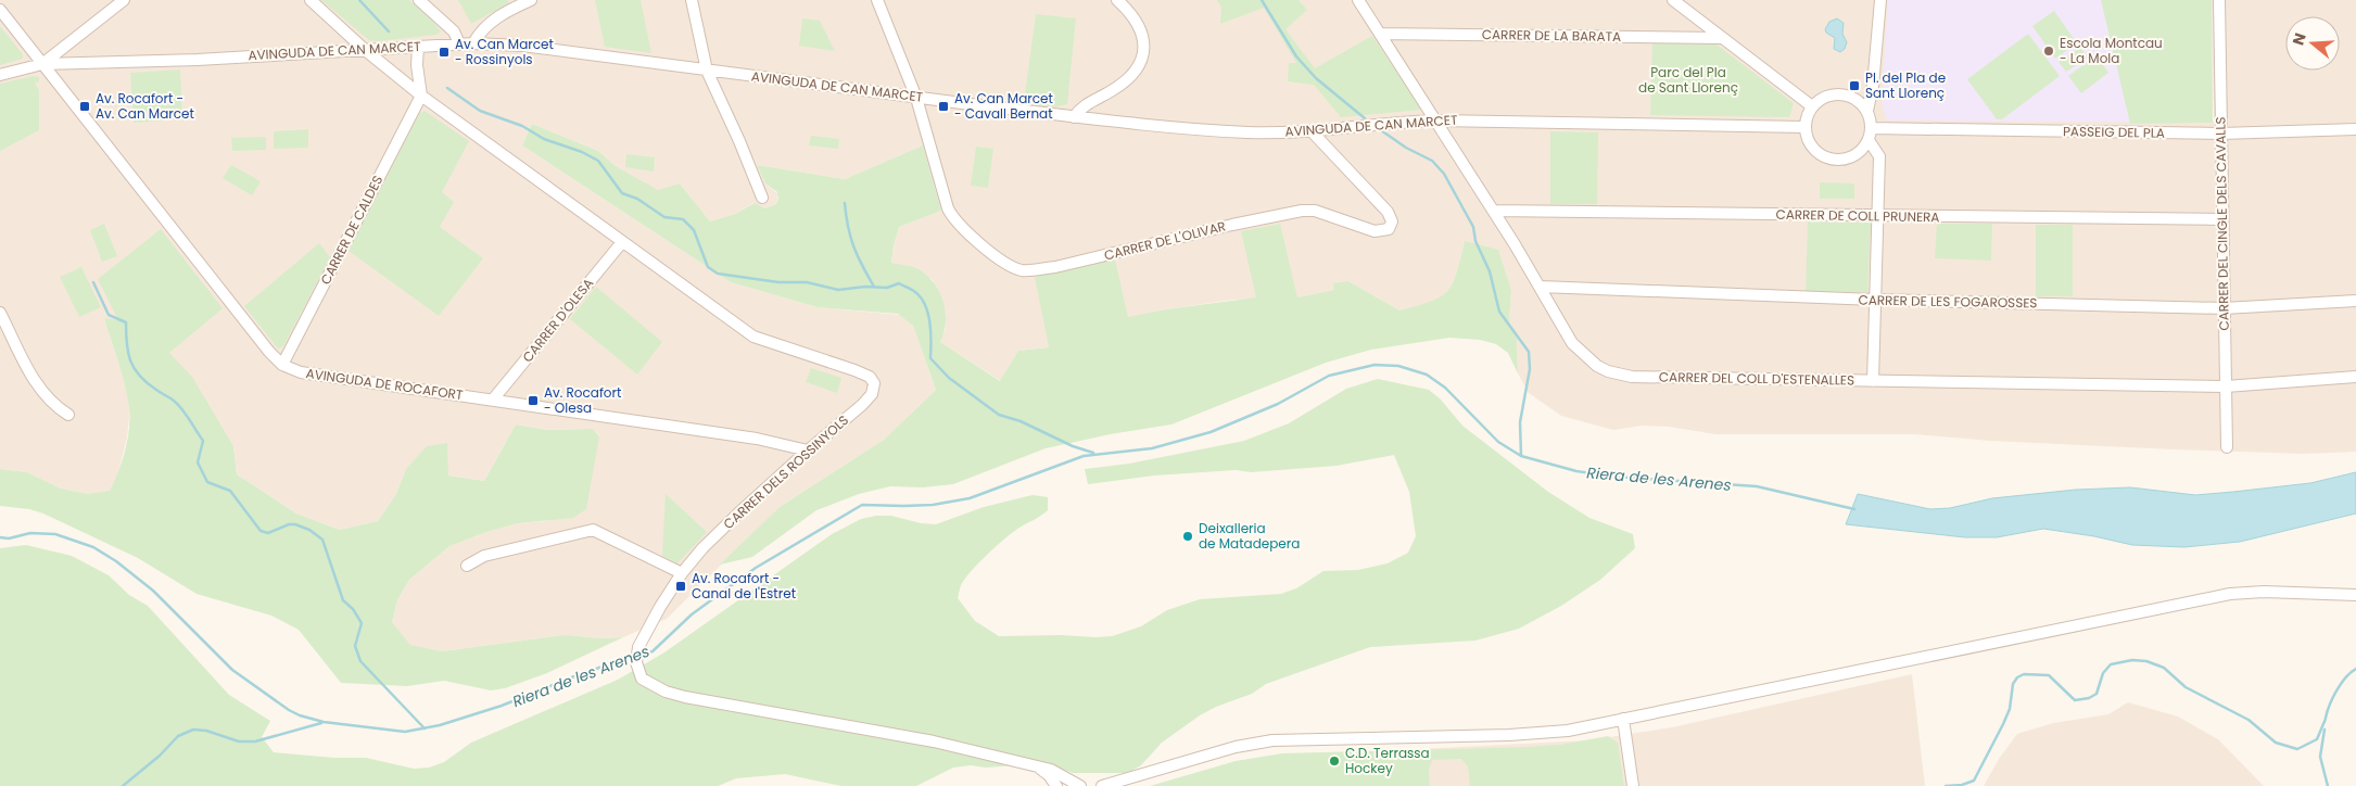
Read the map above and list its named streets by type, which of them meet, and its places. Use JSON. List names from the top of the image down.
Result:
{
  "streets": {
    "street": [
      "CARRER DE LA BARATA",
      "AVINGUDA DE CAN MARCET",
      "PASSEIG DEL PLA",
      "CARRER DE COLL PRUNERA",
      "CARRER DEL CINGLE DELS CAVALLS",
      "CARRER DE CALDES",
      "CARRER DE L'OLIVAR",
      "CARRER DE LES FOGAROSSES",
      "CARRER D'OLESA",
      "CARRER DEL COLL D'ESTENALLES",
      "AVINGUDA DE ROCAFORT",
      "CARRER DELS ROSSINYOLS"
    ]
  },
  "crossings": [
    ["CARRER DE LA BARATA", "CARRER DEL COLL D'ESTENALLES"],
    ["AVINGUDA DE CAN MARCET", "PASSEIG DEL PLA"],
    ["AVINGUDA DE CAN MARCET", "CARRER DE L'OLIVAR"],
    ["AVINGUDA DE CAN MARCET", "CARRER DEL COLL D'ESTENALLES"],
    ["AVINGUDA DE CAN MARCET", "AVINGUDA DE ROCAFORT"],
    ["AVINGUDA DE CAN MARCET", "CARRER DELS ROSSINYOLS"],
    ["PASSEIG DEL PLA", "CARRER DEL CINGLE DELS CAVALLS"],
    ["CARRER DE COLL PRUNERA", "CARRER DEL CINGLE DELS CAVALLS"],
    ["CARRER DE COLL PRUNERA", "CARRER DEL COLL D'ESTENALLES"],
    ["CARRER DEL CINGLE DELS CAVALLS", "CARRER DE LES FOGAROSSES"],
    ["CARRER DEL CINGLE DELS CAVALLS", "CARRER DEL COLL D'ESTENALLES"],
    ["CARRER DE CALDES", "AVINGUDA DE ROCAFORT"],
    ["CARRER DE CALDES", "CARRER DELS ROSSINYOLS"],
    ["CARRER DE LES FOGAROSSES", "CARRER DEL COLL D'ESTENALLES"],
    ["CARRER D'OLESA", "AVINGUDA DE ROCAFORT"],
    ["CARRER D'OLESA", "CARRER DELS ROSSINYOLS"],
    ["AVINGUDA DE ROCAFORT", "CARRER DELS ROSSINYOLS"]
  ],
  "water": ["Riera de les Arenes"],
  "parks": ["Parc del Pla de Sant Llorenç"],
  "places": {
    "other": ["Escola Montcau - La Mola", "Deixalleria de Matadepera", "C.D. Terrassa Hockey"],
    "transit": [
      "Av. Can Marcet - Rossinyols",
      "Pl. del Pla de Sant Llorenç",
      "Av. Rocafort - Av. Can Marcet",
      "Av. Can Marcet - Cavall Bernat",
      "Av. Rocafort - Olesa",
      "Av. Rocafort - Canal de l'Estret"
    ]
  },
  "north": "left"
}
